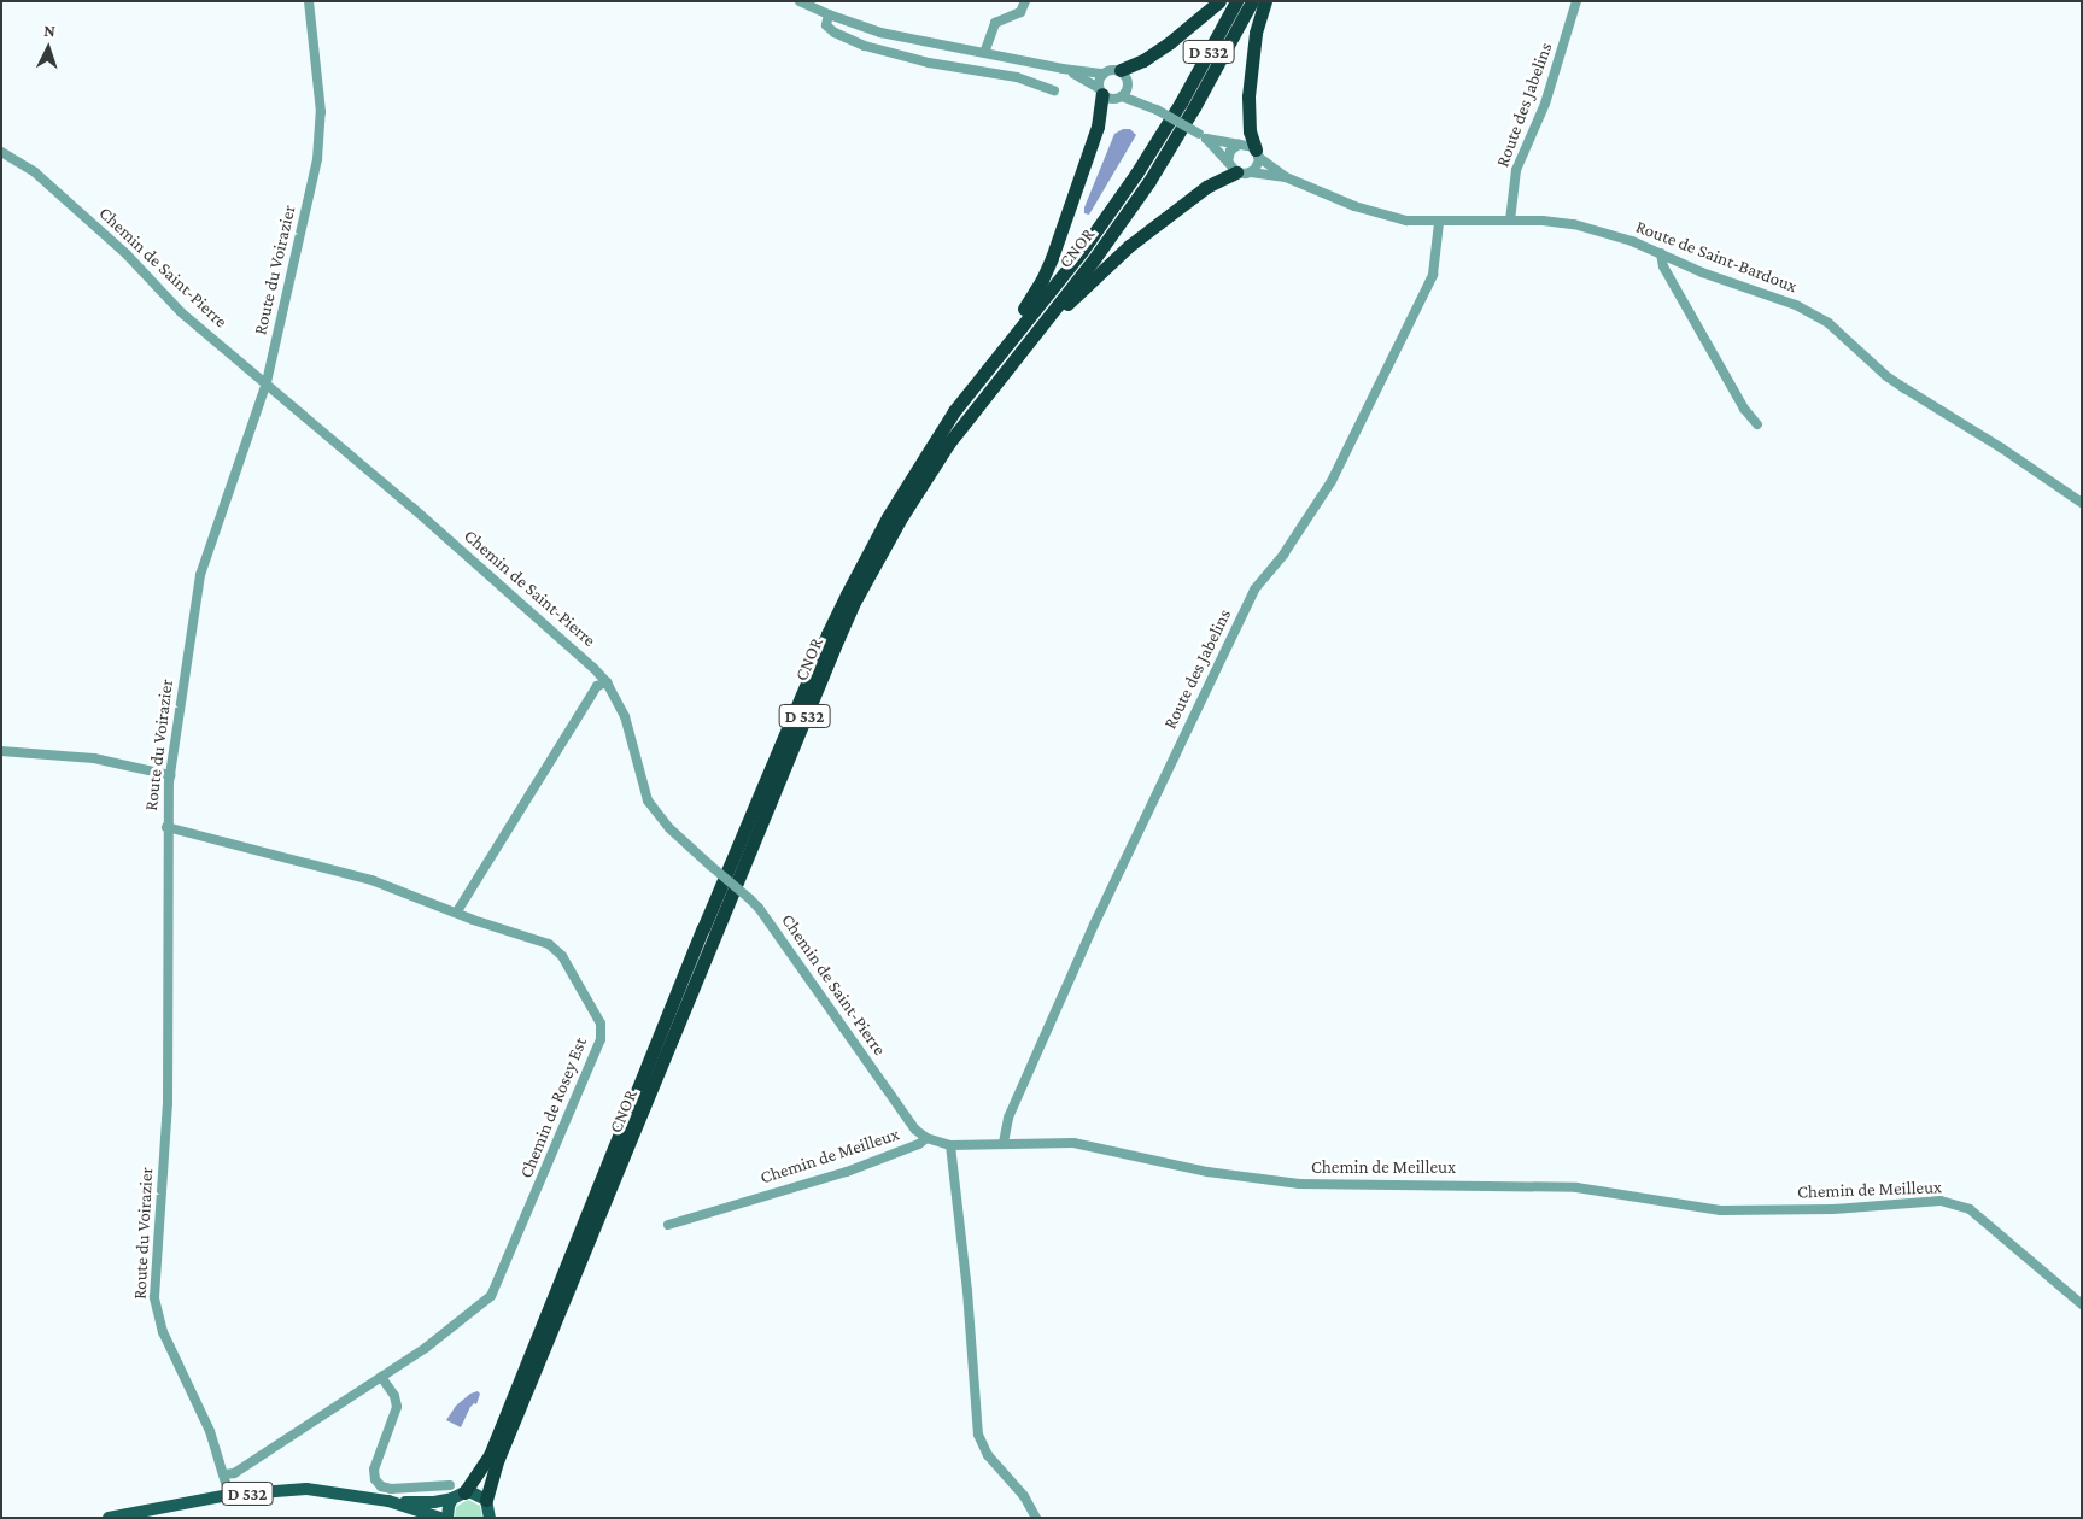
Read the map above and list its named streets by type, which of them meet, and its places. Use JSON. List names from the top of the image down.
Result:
{
  "streets": {
    "highway": ["D 532", "CNOR"],
    "street": [
      "Route des Jabelins",
      "Route de Saint-Bardoux",
      "Chemin de Saint-Pierre",
      "Route du Voirazier",
      "Chemin de Rosey Est",
      "Chemin de Meilleux"
    ]
  },
  "crossings": [
    ["D 532", "CNOR"],
    ["D 532", "Route du Voirazier"],
    ["Route des Jabelins", "Route de Saint-Bardoux"],
    ["Route des Jabelins", "Chemin de Meilleux"],
    ["Chemin de Saint-Pierre", "Route du Voirazier"],
    ["Chemin de Saint-Pierre", "Chemin de Meilleux"],
    ["Route du Voirazier", "Chemin de Rosey Est"]
  ],
  "north": "top"
}
